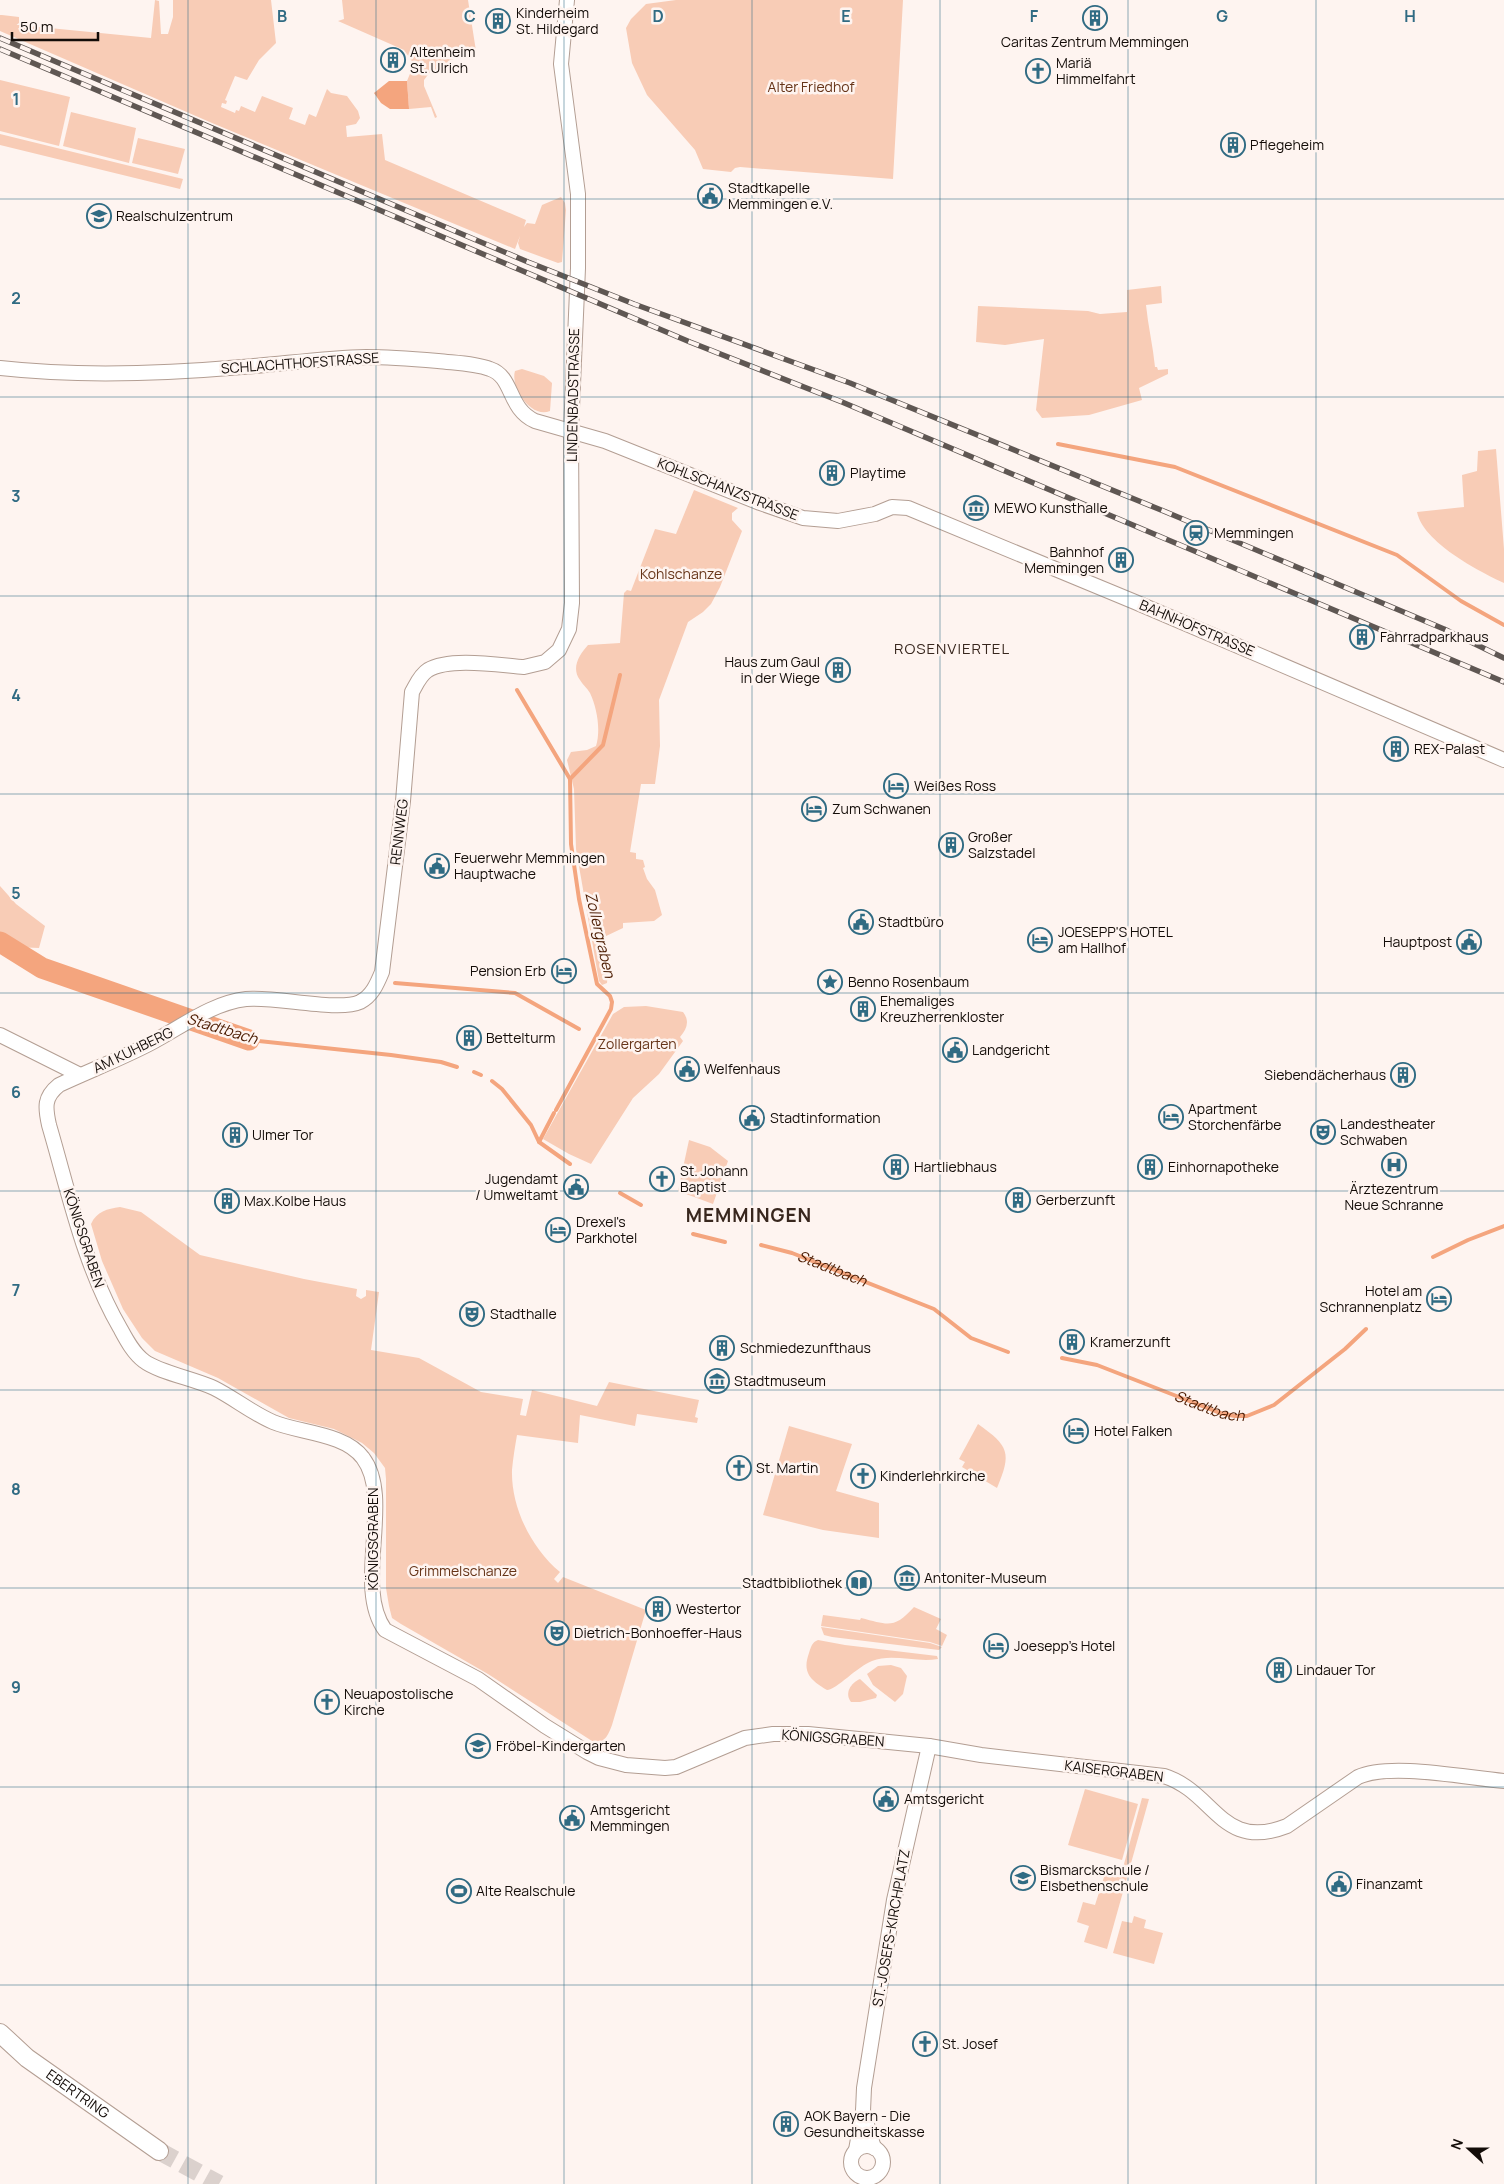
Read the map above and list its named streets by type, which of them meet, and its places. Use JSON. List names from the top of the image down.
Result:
{
  "streets": {
    "main road": ["EBERTRING"],
    "street": [
      "SCHLACHTHOFSTRASSE",
      "LINDENBADSTRASSE",
      "KOHLSCHANZSTRASSE",
      "BAHNHOFSTRASSE",
      "RENNWEG",
      "AM KUHBERG",
      "KÖNIGSGRABEN",
      "KAISERGRABEN",
      "ST.-JOSEFS-KIRCHPLATZ"
    ]
  },
  "crossings": [
    ["SCHLACHTHOFSTRASSE", "LINDENBADSTRASSE"],
    ["SCHLACHTHOFSTRASSE", "KOHLSCHANZSTRASSE"],
    ["LINDENBADSTRASSE", "KOHLSCHANZSTRASSE"],
    ["LINDENBADSTRASSE", "RENNWEG"],
    ["KOHLSCHANZSTRASSE", "BAHNHOFSTRASSE"],
    ["RENNWEG", "AM KUHBERG"],
    ["AM KUHBERG", "KÖNIGSGRABEN"],
    ["KÖNIGSGRABEN", "KAISERGRABEN"],
    ["KÖNIGSGRABEN", "ST.-JOSEFS-KIRCHPLATZ"],
    ["KAISERGRABEN", "ST.-JOSEFS-KIRCHPLATZ"]
  ],
  "districts": ["ROSENVIERTEL", "MEMMINGEN"],
  "water": ["Zollergraben", "Stadtbach"],
  "parks": [
    "Alter Friedhof",
    "Kohlschanze",
    "Zollergarten",
    "Grimmelschanze"
  ],
  "places": {
    "building": [
      "Caritas Zentrum Memmingen",
      "Kinderheim St. Hildegard",
      "Altenheim St. Ulrich",
      "Pflegeheim",
      "Playtime",
      "Bahnhof Memmingen",
      "Fahrradparkhaus",
      "Haus zum Gaul in der Wiege",
      "REX-Palast",
      "Großer Salzstadel",
      "Ehemaliges Kreuzherrenkloster",
      "Bettelturm",
      "Siebendächerhaus",
      "Ulmer Tor",
      "Hartliebhaus",
      "Einhornapotheke",
      "Gerberzunft",
      "Max.Kolbe Haus",
      "Kramerzunft",
      "Schmiedezunfthaus",
      "Westertor",
      "Lindauer Tor",
      "AOK Bayern - Die Gesundheitskasse"
    ],
    "church": [
      "Mariä Himmelfahrt",
      "St. Johann Baptist",
      "St. Martin",
      "Kinderlehrkirche",
      "Neuapostolische Kirche",
      "St. Josef"
    ],
    "public building": [
      "Stadtkapelle Memmingen e.V.",
      "Feuerwehr Memmingen Hauptwache",
      "Stadtbüro",
      "Hauptpost",
      "Landgericht",
      "Welfenhaus",
      "Stadtinformation",
      "Jugendamt / Umweltamt",
      "Amtsgericht",
      "Amtsgericht Memmingen",
      "Finanzamt"
    ],
    "school or university": ["Realschulzentrum", "Fröbel-Kindergarten", "Bismarckschule / Elsbethenschule"],
    "museum": ["MEWO Kunsthalle", "Stadtmuseum", "Antoniter-Museum"],
    "station": ["Memmingen"],
    "hotel": [
      "Weißes Ross",
      "Zum Schwanen",
      "JOESEPP'S HOTEL am Hallhof",
      "Pension Erb",
      "Apartment Storchenfärbe",
      "Drexel's Parkhotel",
      "Hotel am Schrannenplatz",
      "Hotel Falken",
      "Joesepp's Hotel"
    ],
    "place": ["Benno Rosenbaum"],
    "theatre": ["Landestheater Schwaben", "Stadthalle", "Dietrich-Bonhoeffer-Haus"],
    "hospital": ["Ärztezentrum Neue Schranne"],
    "library": ["Stadtbibliothek"],
    "sports": ["Alte Realschule"]
  },
  "scale_bar": "50 m",
  "north": "left",
  "grid": {
    "columns": [
      "B",
      "C",
      "D",
      "E",
      "F",
      "G",
      "H"
    ],
    "rows": [
      "1",
      "2",
      "3",
      "4",
      "5",
      "6",
      "7",
      "8",
      "9"
    ]
  }
}
